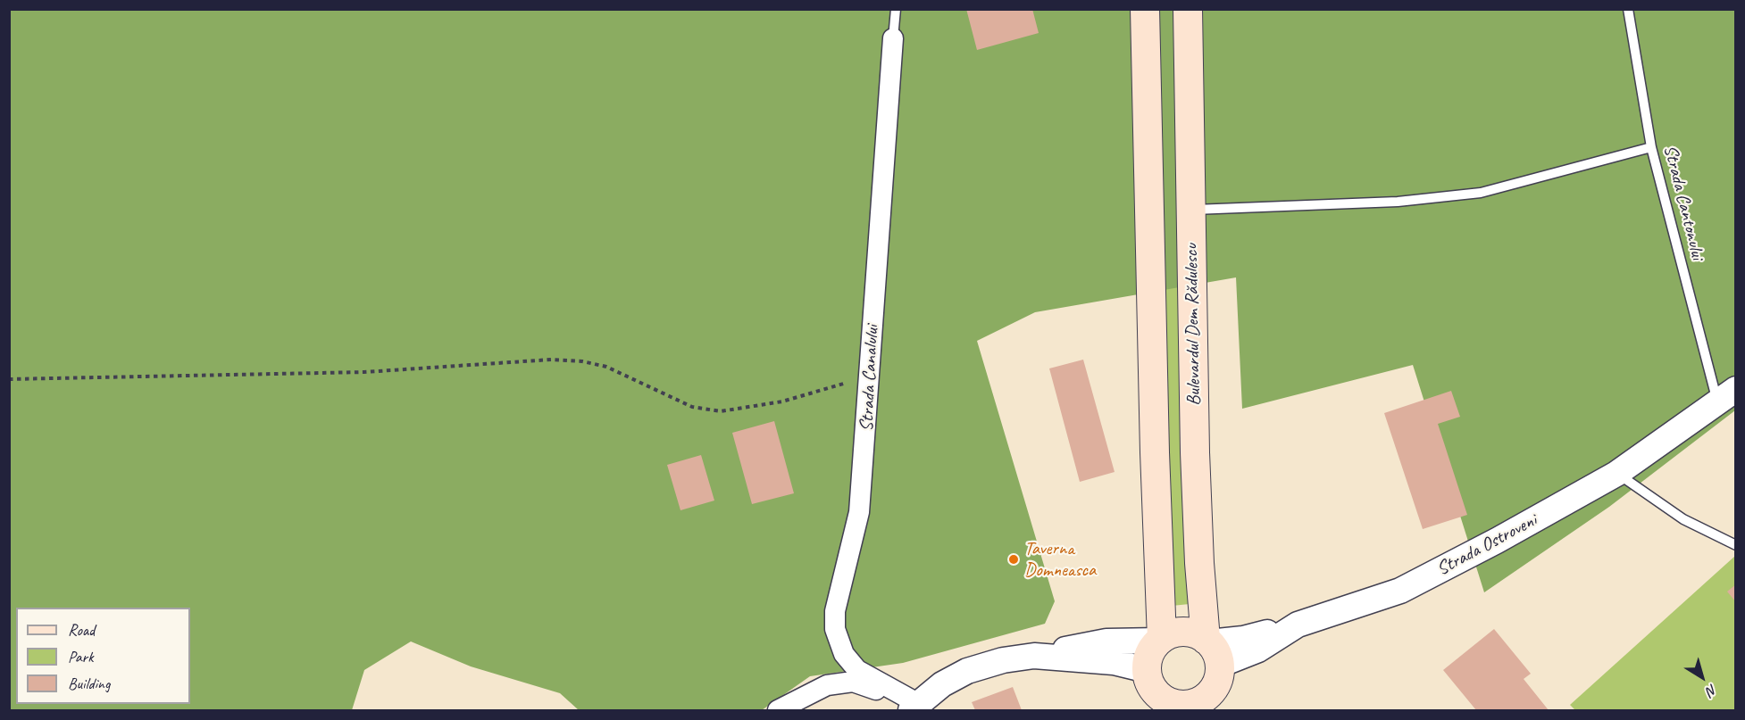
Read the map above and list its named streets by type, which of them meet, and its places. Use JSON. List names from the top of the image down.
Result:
{
  "streets": {
    "main road": ["Bulevardul Dem Rădulescu"],
    "street": ["Strada Canalului", "Strada Ostroveni"],
    "lane": ["Strada Cantonului"]
  },
  "crossings": [
    ["Strada Cantonului", "Strada Ostroveni"],
    ["Bulevardul Dem Rădulescu", "Strada Ostroveni"]
  ],
  "places": ["Taverna Domneasca"],
  "legend": ["Road", "Park", "Building"],
  "north": "bottom right"
}
